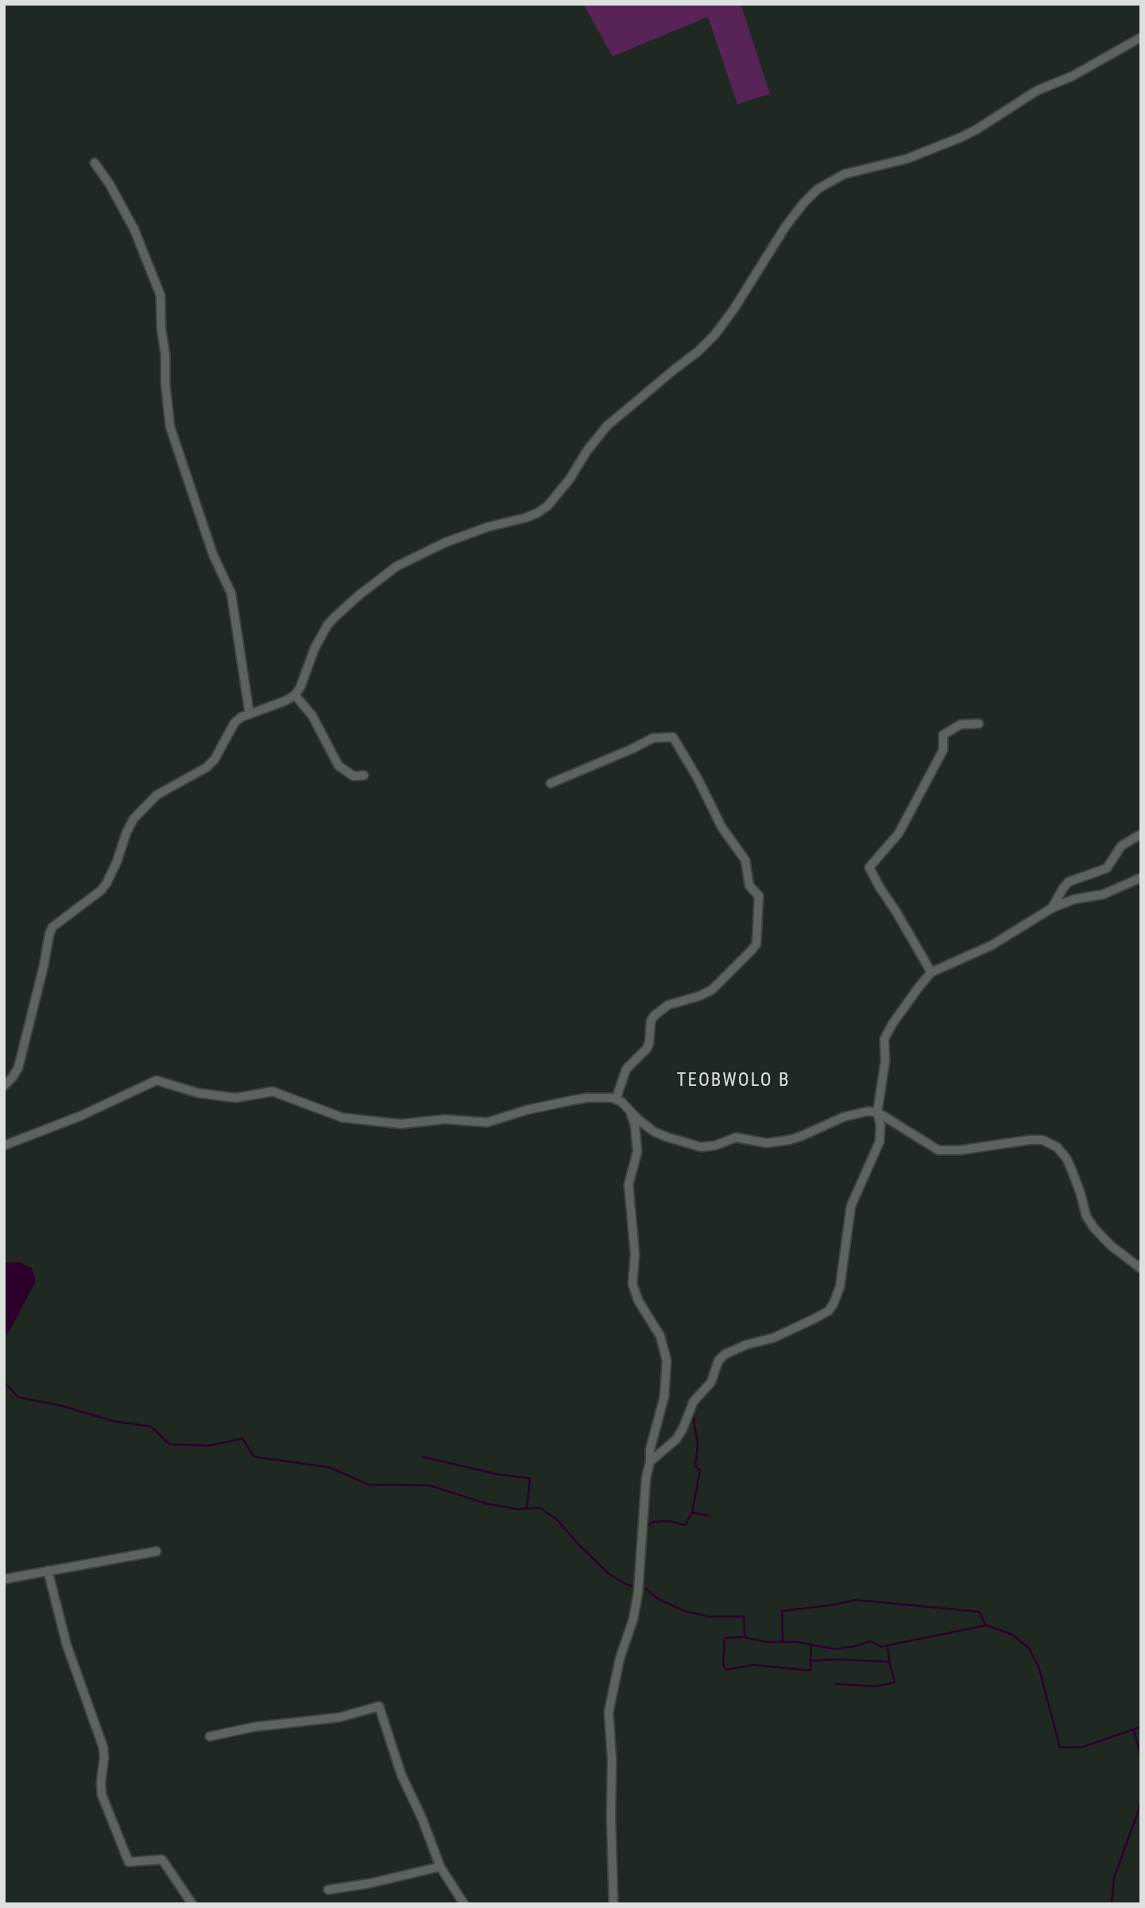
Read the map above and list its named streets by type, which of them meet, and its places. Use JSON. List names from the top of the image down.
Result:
{
  "districts": ["TEOBWOLO B"]
}
